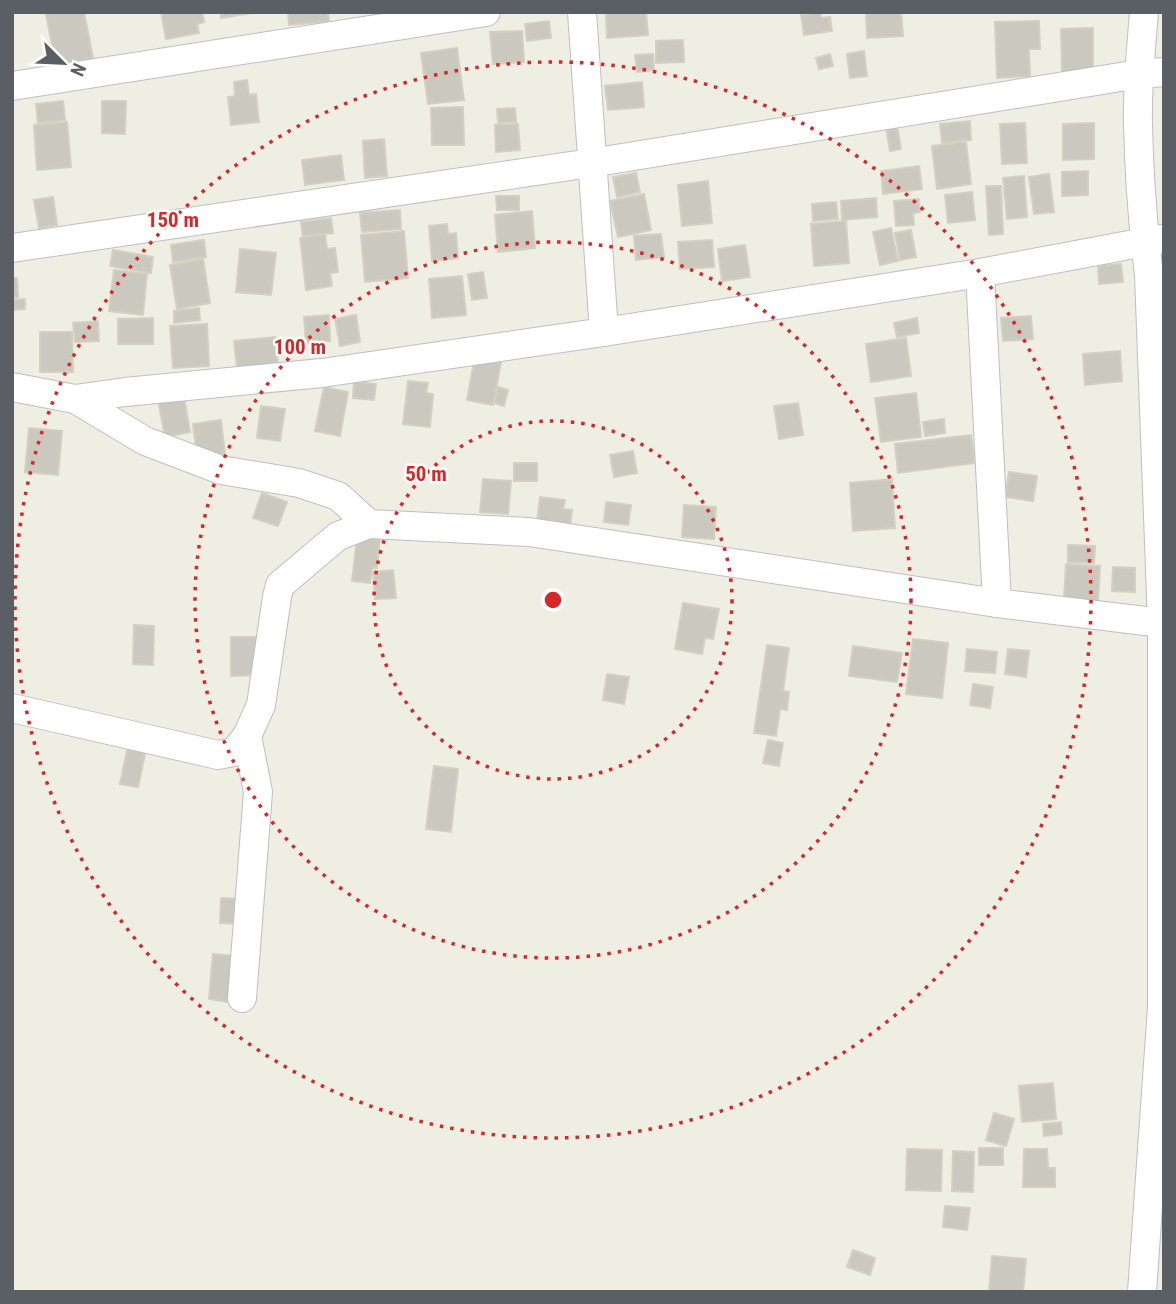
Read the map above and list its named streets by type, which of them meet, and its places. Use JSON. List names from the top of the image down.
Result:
{
  "north": "bottom right",
  "rings": ["150 m", "100 m", "50 m"]
}
